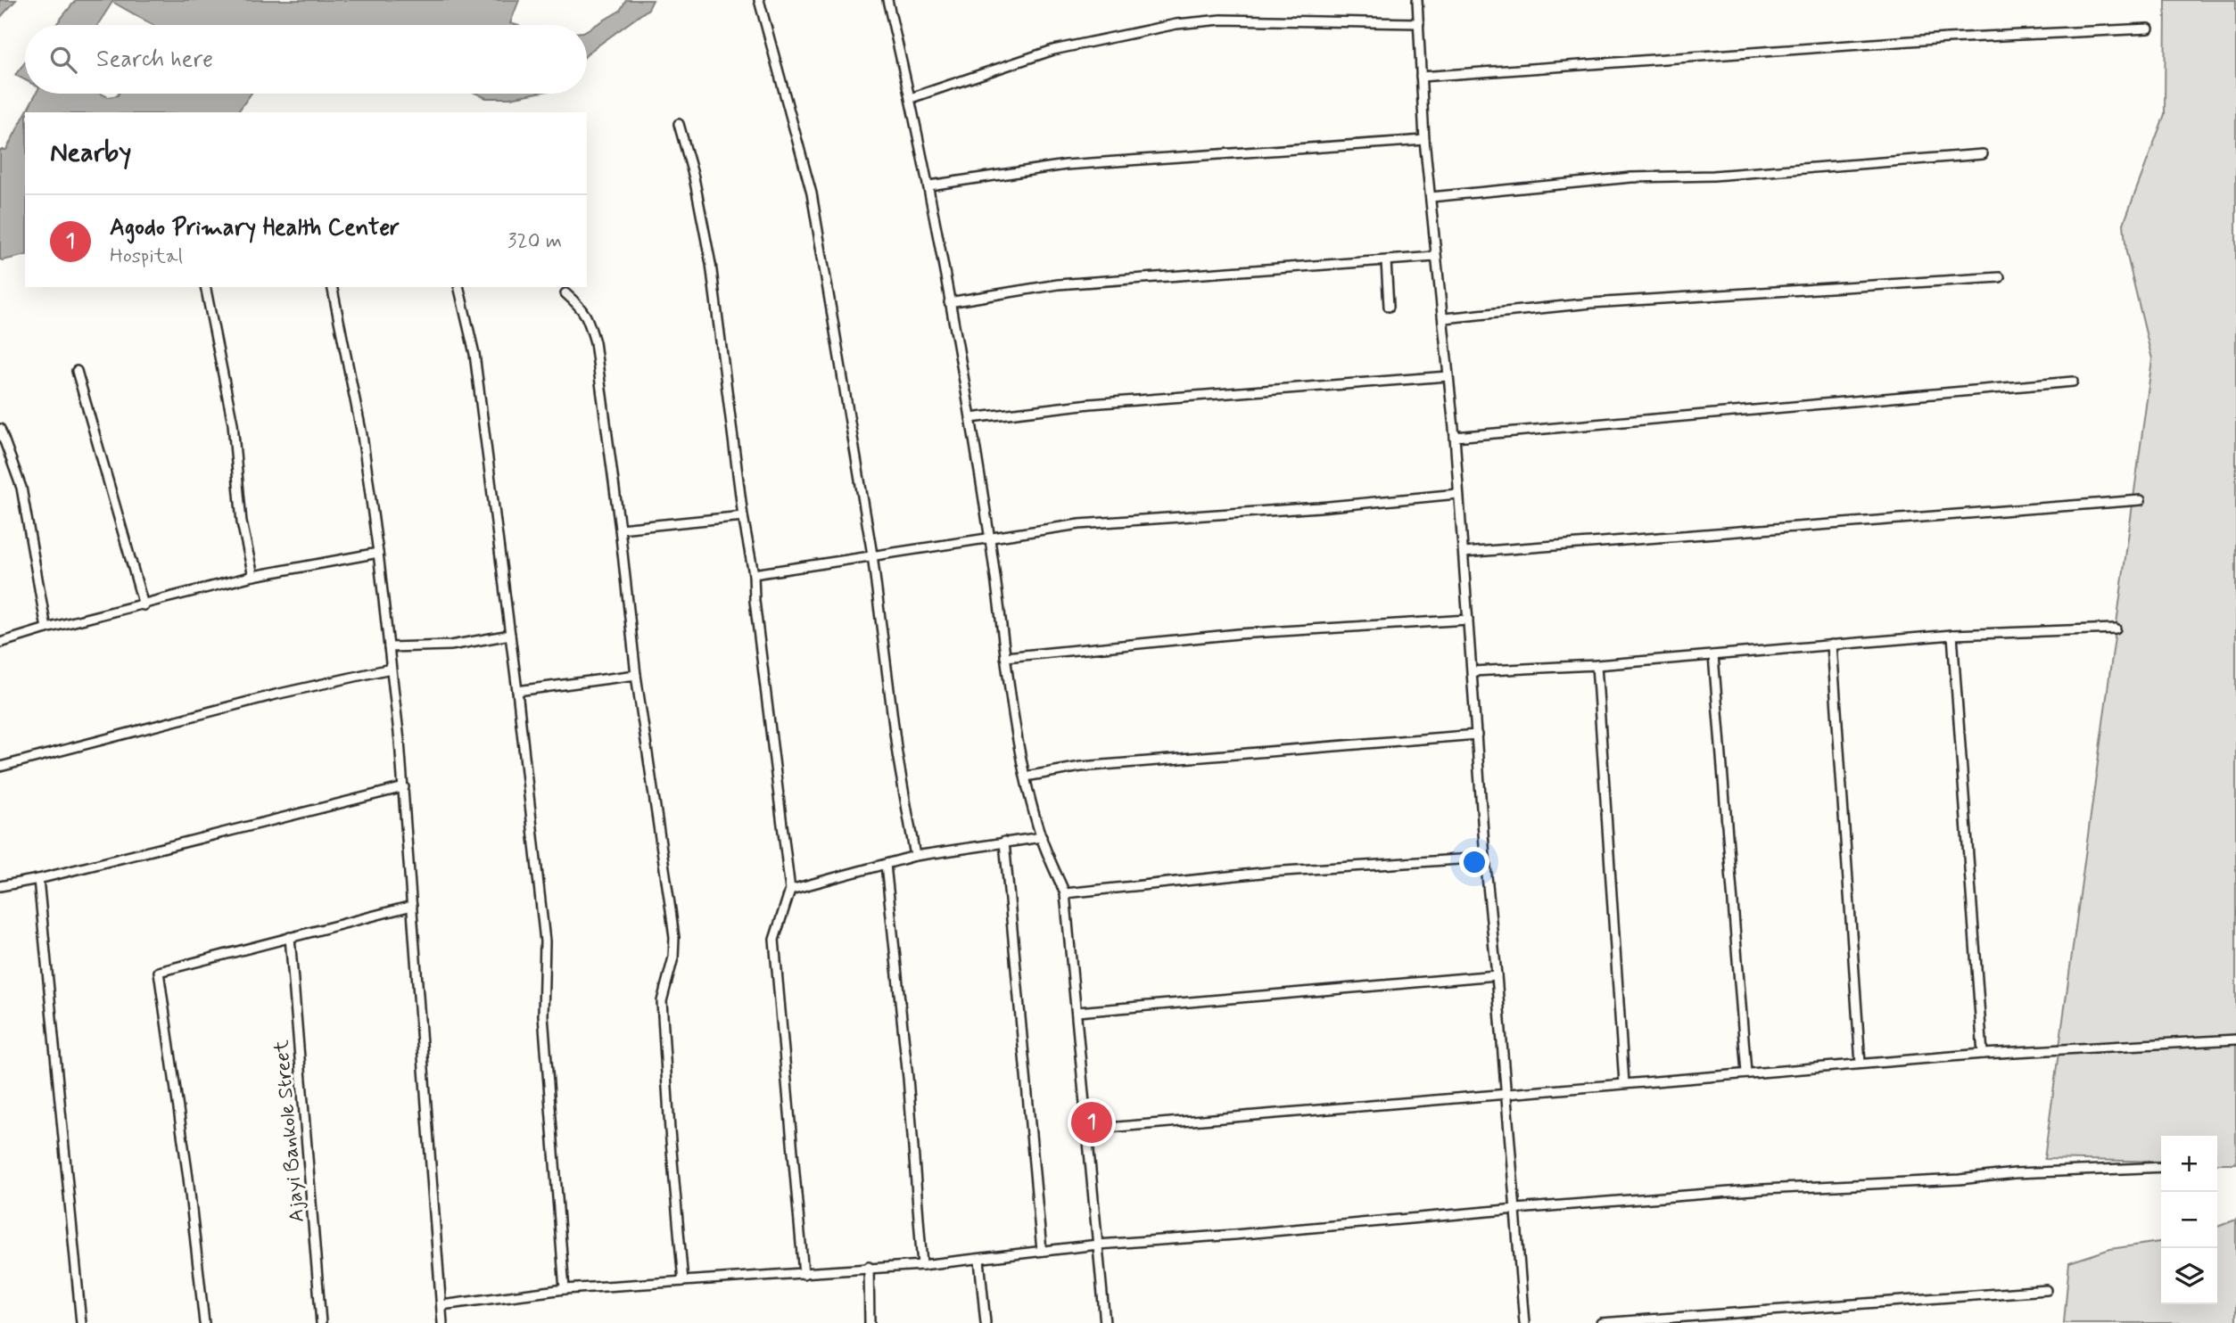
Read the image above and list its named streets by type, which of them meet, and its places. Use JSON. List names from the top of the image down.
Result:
{
  "streets": {
    "street": ["Ajayi Bankole Street"]
  },
  "page": {
    "search": "Search here",
    "heading": "Nearby",
    "list": [
      {
        "mark": "1",
        "name": "Agodo Primary Health Center",
        "note": "Hospital",
        "value": "320 m"
      }
    ],
    "pins": "1",
    "map_buttons": ["+", "−"]
  }
}
